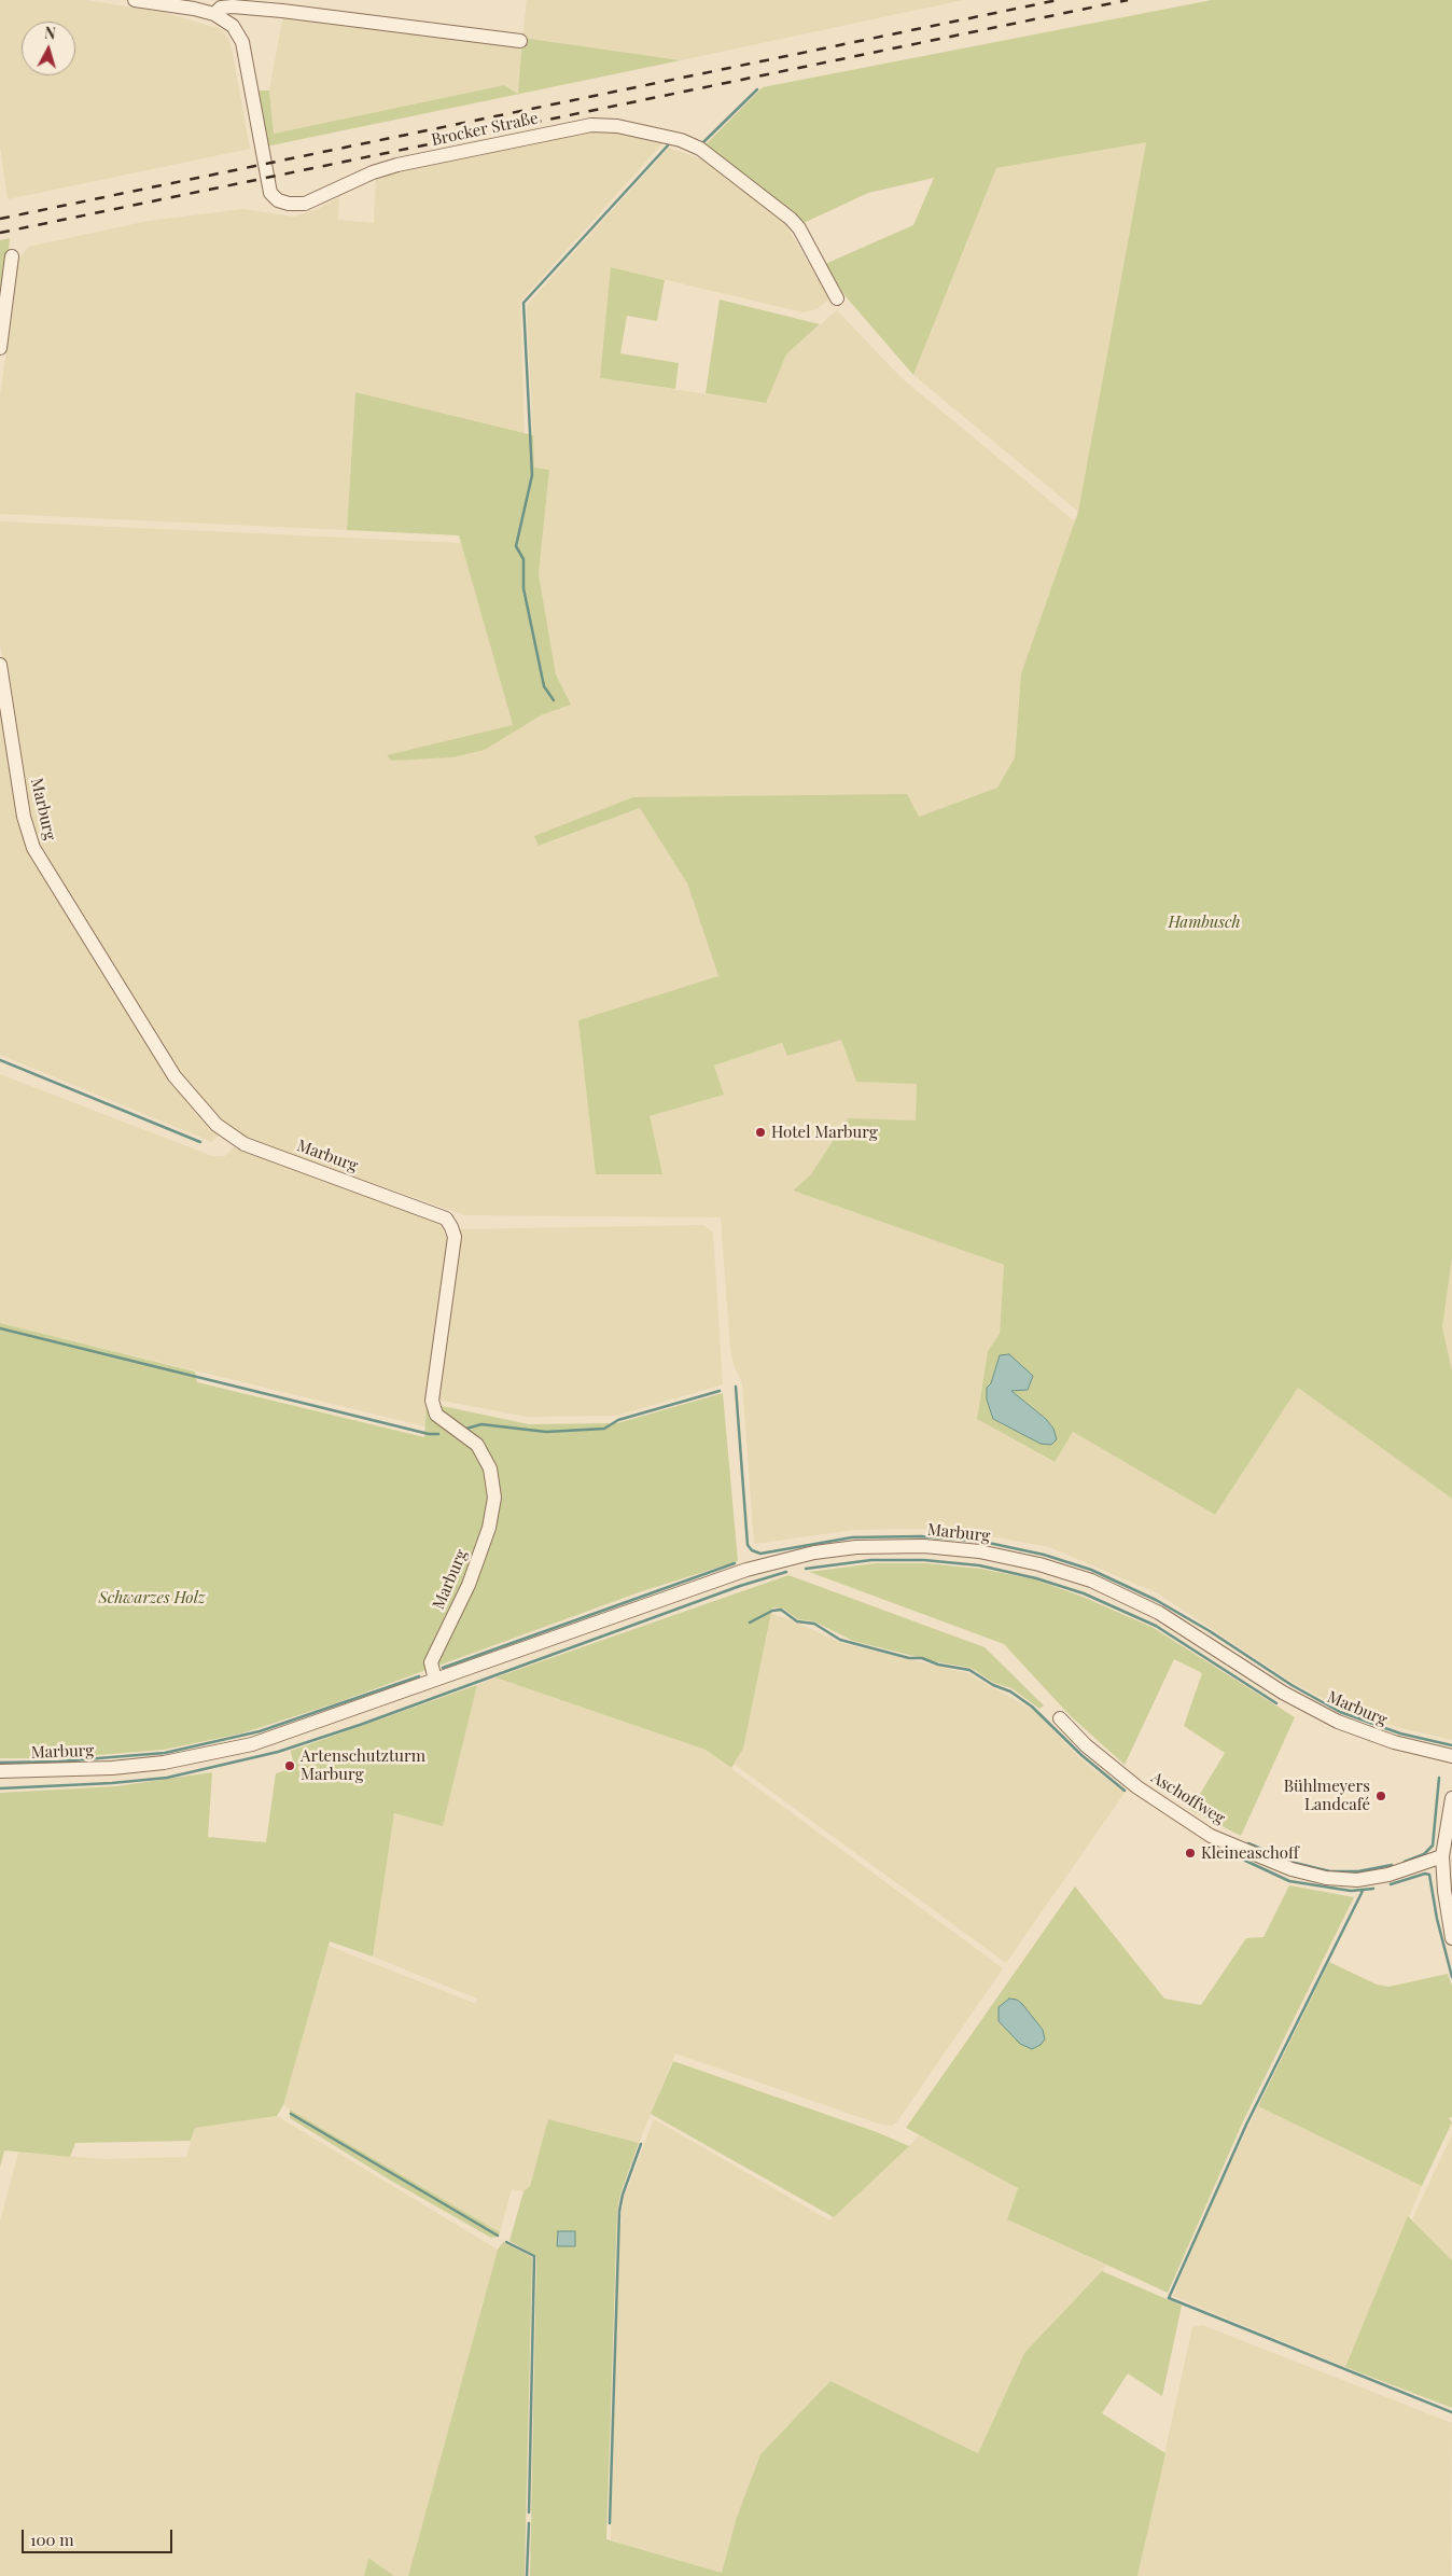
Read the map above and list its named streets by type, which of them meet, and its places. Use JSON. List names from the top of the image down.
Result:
{
  "streets": {
    "street": ["Brocker Straße", "Marburg", "Aschoffweg"]
  },
  "parks": ["Hambusch", "Schwarzes Holz"],
  "places": [
    "Hotel Marburg",
    "Artenschutzturm Marburg",
    "Bühlmeyers Landcafé",
    "Kleineaschoff"
  ],
  "scale_bar": "100 m",
  "north": "top"
}
